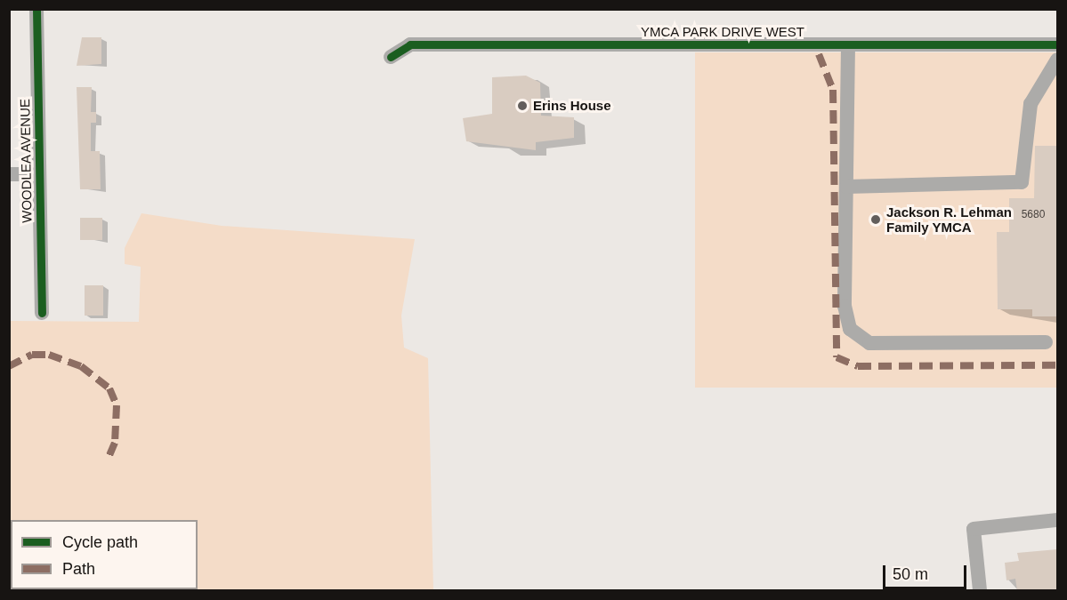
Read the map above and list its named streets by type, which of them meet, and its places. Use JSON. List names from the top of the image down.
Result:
{
  "streets": {
    "street": ["YMCA PARK DRIVE WEST", "WOODLEA AVENUE"]
  },
  "places": ["Erins House", "Jackson R. Lehman Family YMCA"],
  "house_numbers": ["5680"],
  "legend": ["Cycle path", "Path"],
  "scale_bar": "50 m"
}
